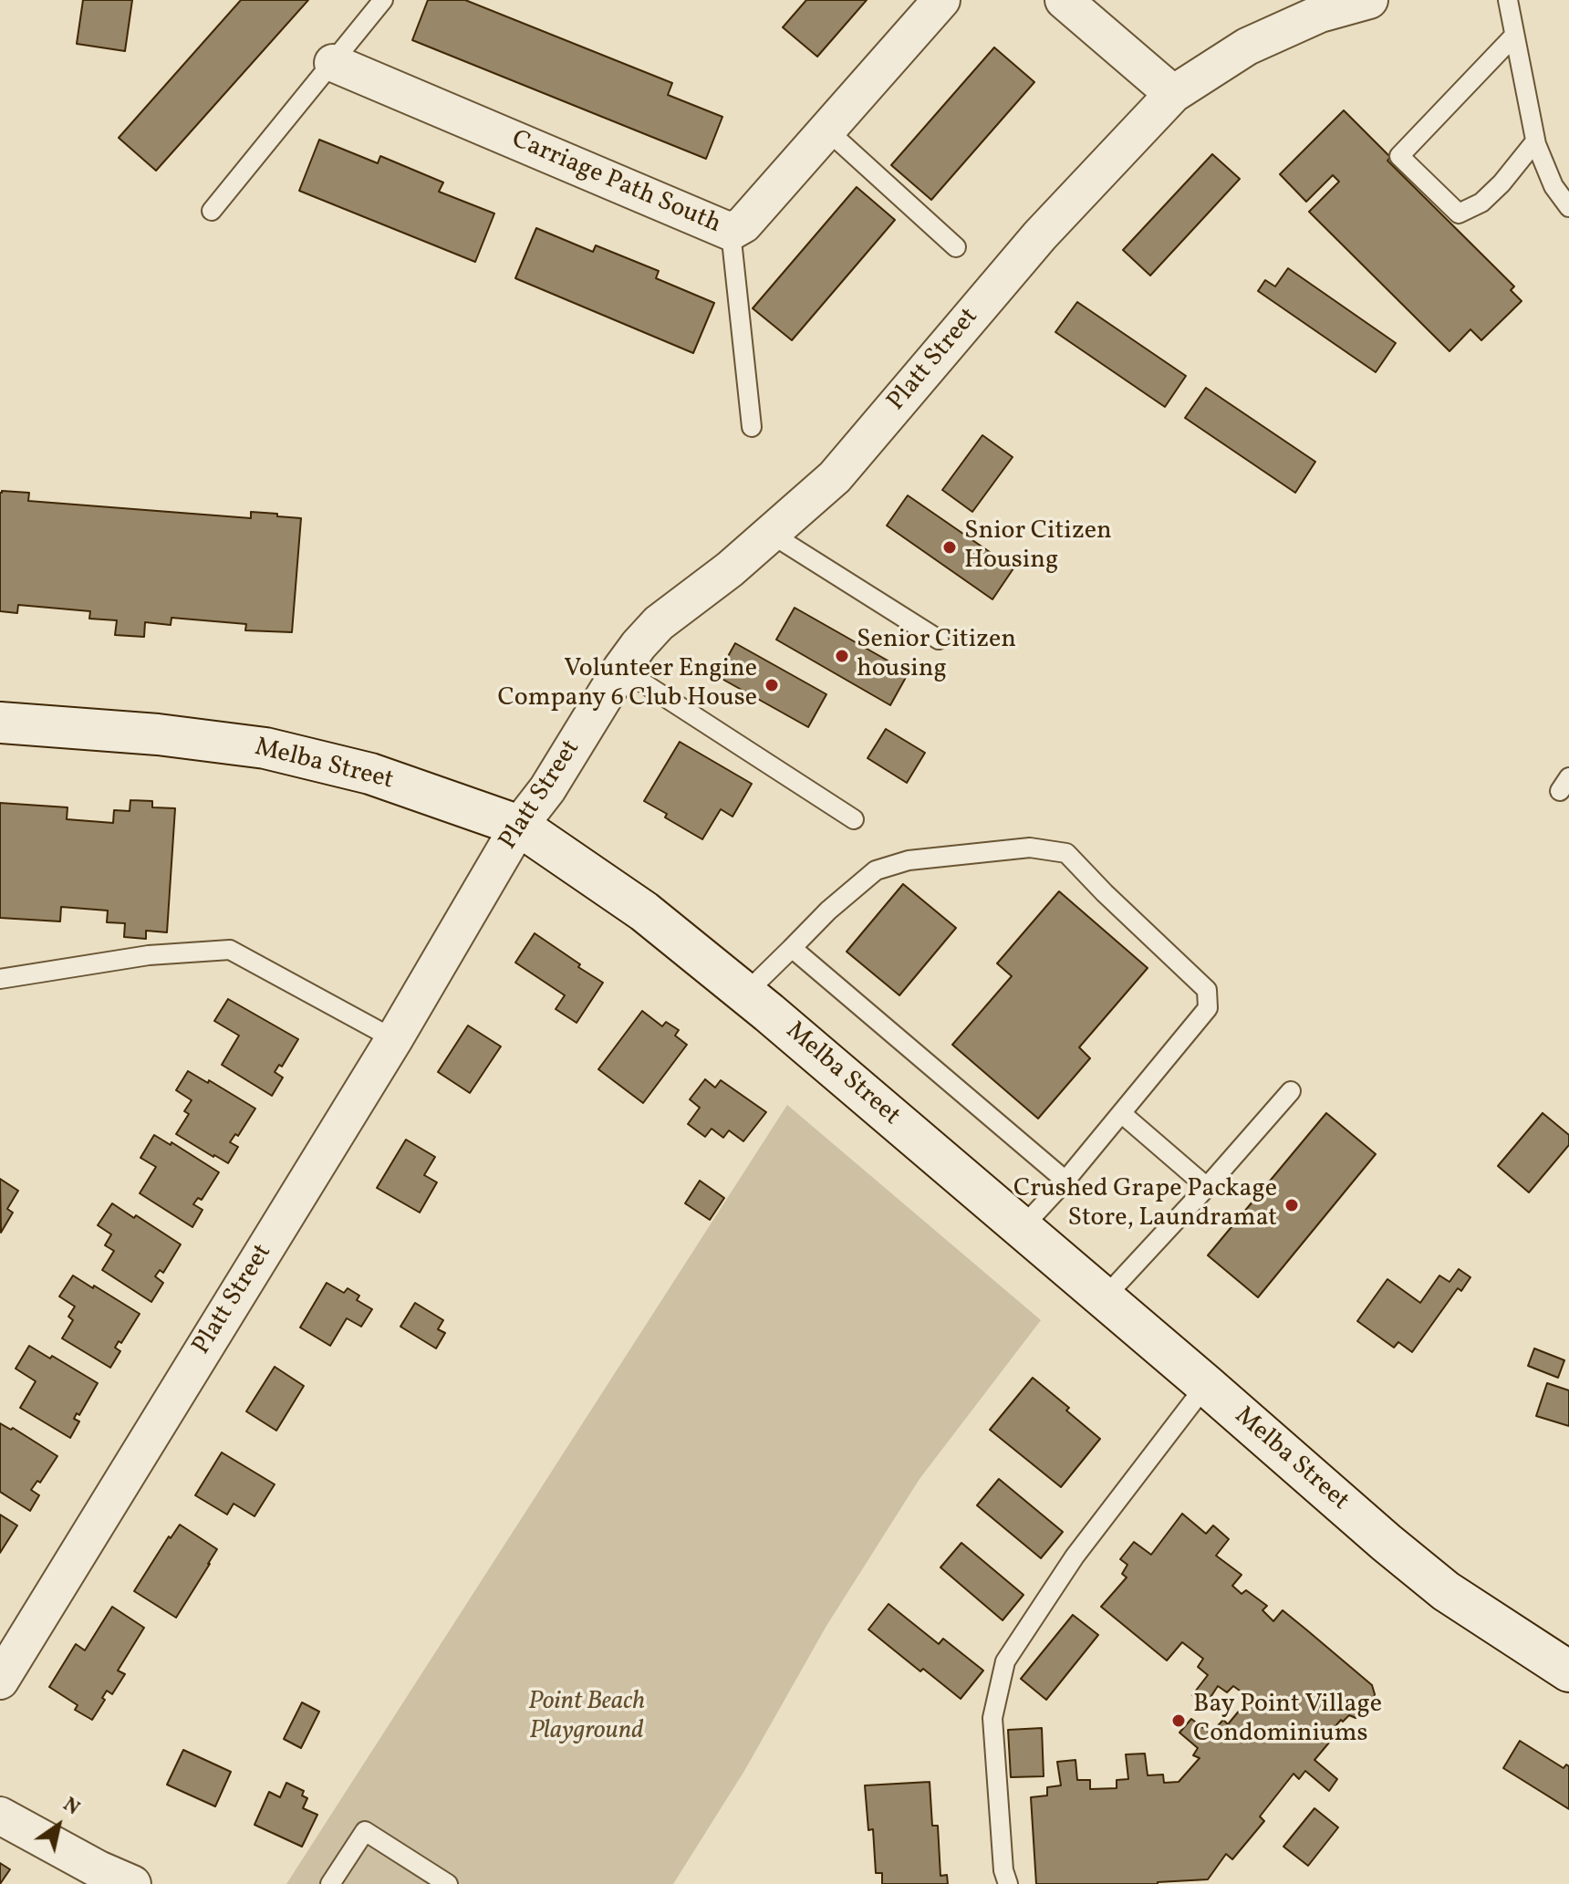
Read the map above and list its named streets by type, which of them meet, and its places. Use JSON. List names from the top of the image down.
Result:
{
  "streets": {
    "main road": ["Melba Street"],
    "street": ["Carriage Path South", "Platt Street"]
  },
  "crossings": [
    ["Platt Street", "Melba Street"]
  ],
  "parks": ["Point Beach Playground"],
  "places": [
    "Snior Citizen Housing",
    "Senior Citizen housing",
    "Volunteer Engine Company 6 Club House",
    "Crushed Grape Package Store, Laundramat",
    "Bay Point Village Condominiums"
  ],
  "north": "top right"
}
